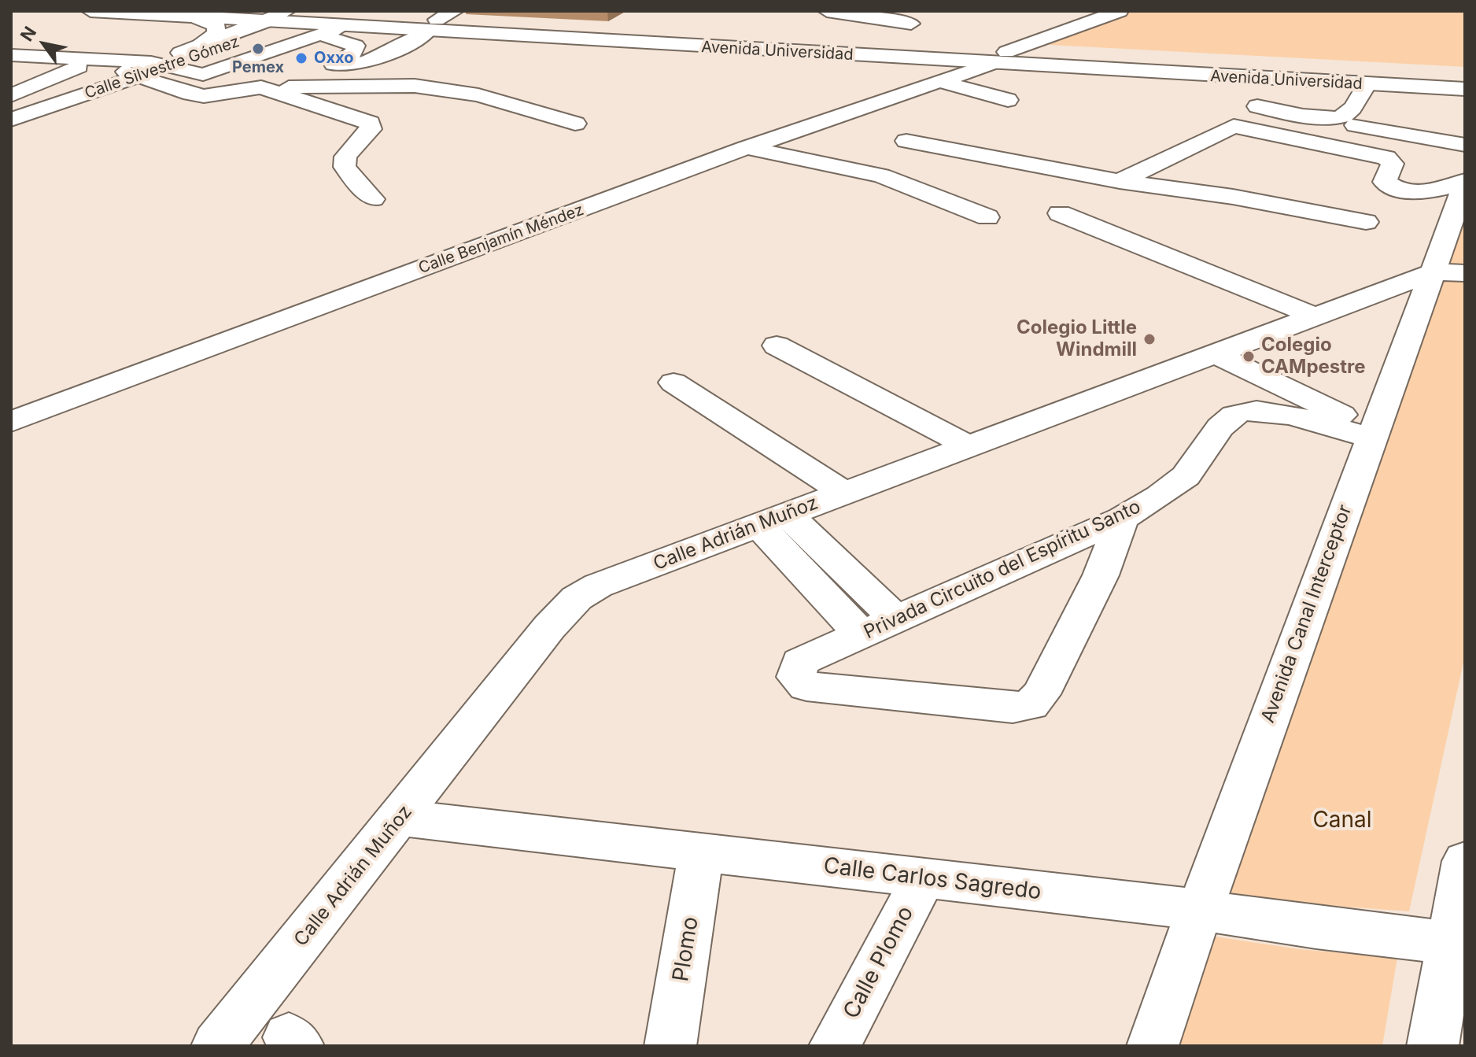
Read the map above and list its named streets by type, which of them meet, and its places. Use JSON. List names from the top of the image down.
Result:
{
  "streets": {
    "street": [
      "Avenida Universidad",
      "Calle Silvestre Gómez",
      "Calle Benjamín Méndez",
      "Calle Adrián Muñoz",
      "Privada Circuito del Espíritu Santo",
      "Avenida Canal Interceptor",
      "Calle Carlos Sagredo",
      "Plomo",
      "Calle Plomo"
    ]
  },
  "crossings": [
    ["Avenida Universidad", "Calle Silvestre Gómez"],
    ["Avenida Universidad", "Calle Benjamín Méndez"],
    ["Calle Adrián Muñoz", "Avenida Canal Interceptor"],
    ["Calle Adrián Muñoz", "Calle Carlos Sagredo"],
    ["Privada Circuito del Espíritu Santo", "Avenida Canal Interceptor"],
    ["Avenida Canal Interceptor", "Calle Carlos Sagredo"],
    ["Calle Carlos Sagredo", "Plomo"],
    ["Calle Carlos Sagredo", "Calle Plomo"]
  ],
  "parks": ["Canal"],
  "places": [
    "Pemex",
    "Oxxo",
    "Colegio Little Windmill",
    "Colegio CAMpestre"
  ],
  "north": "top left"
}
